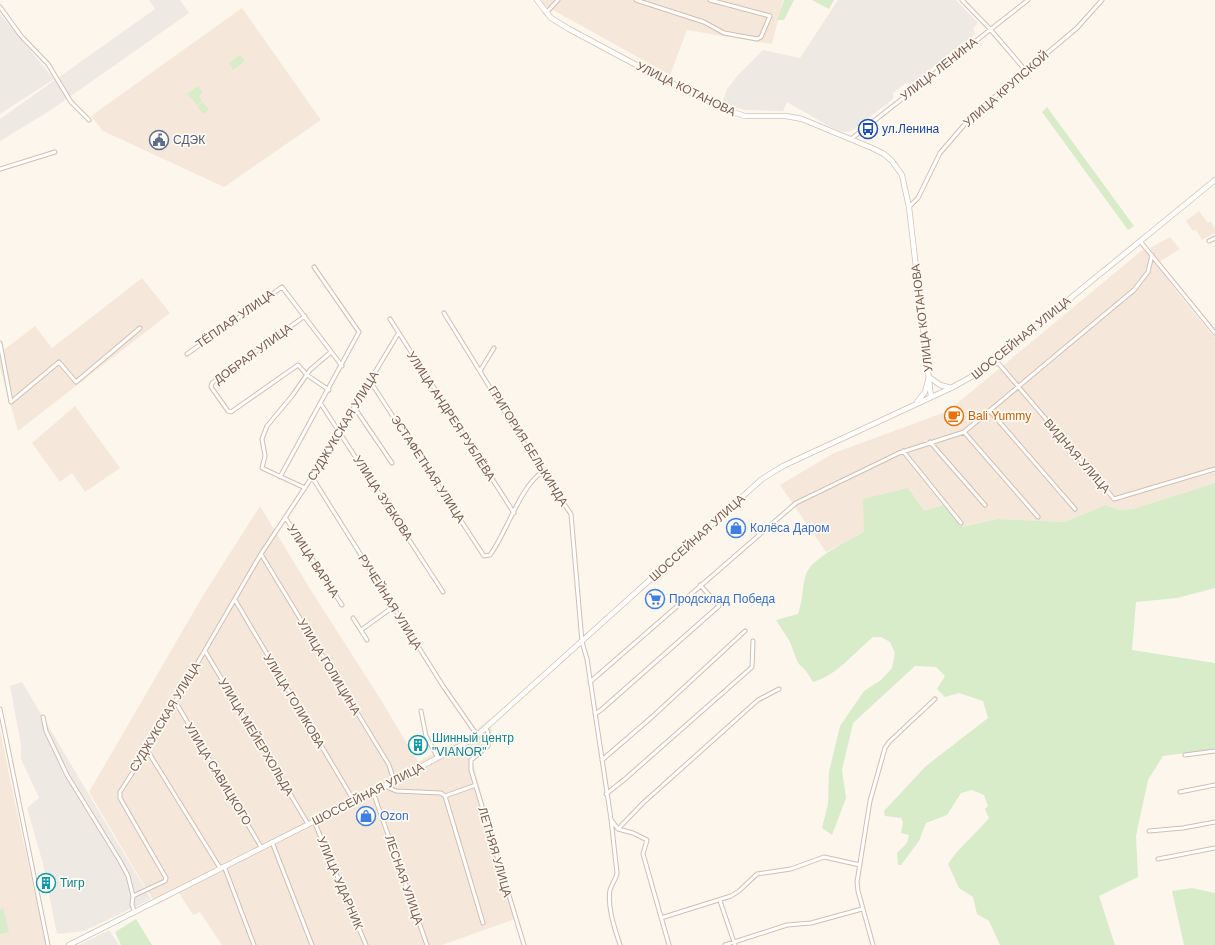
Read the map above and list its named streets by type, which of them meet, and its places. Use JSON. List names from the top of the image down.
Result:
{
  "streets": {
    "street": [
      "УЛИЦА ЛЕНИНА",
      "УЛИЦА КОТАНОВА",
      "УЛИЦА КРУПСКОЙ",
      "ТЁПЛАЯ УЛИЦА",
      "ШОССЕЙНАЯ УЛИЦА",
      "ДОБРАЯ УЛИЦА",
      "УЛИЦА АНДРЕЯ РУБЛЁВА",
      "СУДЖУКСКАЯ УЛИЦА",
      "ГРИГОРИЯ БЕЛЬКИНДА",
      "ВИДНАЯ УЛИЦА",
      "ЭСТАФЕТНАЯ УЛИЦА",
      "УЛИЦА ЗУБКОВА",
      "УЛИЦА ВАРНА",
      "РУЧЕЙНАЯ УЛИЦА",
      "УЛИЦА ГОЛИЦИНА",
      "УЛИЦА ГОЛИКОВА",
      "УЛИЦА МЕЙЕРХОЛЬДА",
      "УЛИЦА САВИЦКОГО",
      "ЛЕТНЯЯ УЛИЦА",
      "ЛЕСНАЯ УЛИЦА",
      "УЛИЦА УДАРНИК"
    ]
  },
  "crossings": [
    ["УЛИЦА ЛЕНИНА", "УЛИЦА КОТАНОВА"],
    ["УЛИЦА КОТАНОВА", "УЛИЦА КРУПСКОЙ"],
    ["УЛИЦА КОТАНОВА", "ШОССЕЙНАЯ УЛИЦА"],
    ["ТЁПЛАЯ УЛИЦА", "ДОБРАЯ УЛИЦА"],
    ["ШОССЕЙНАЯ УЛИЦА", "ГРИГОРИЯ БЕЛЬКИНДА"],
    ["ШОССЕЙНАЯ УЛИЦА", "ВИДНАЯ УЛИЦА"],
    ["ШОССЕЙНАЯ УЛИЦА", "РУЧЕЙНАЯ УЛИЦА"],
    ["ШОССЕЙНАЯ УЛИЦА", "УЛИЦА ГОЛИЦИНА"],
    ["ШОССЕЙНАЯ УЛИЦА", "УЛИЦА ГОЛИКОВА"],
    ["ШОССЕЙНАЯ УЛИЦА", "УЛИЦА МЕЙЕРХОЛЬДА"],
    ["ШОССЕЙНАЯ УЛИЦА", "УЛИЦА САВИЦКОГО"],
    ["ШОССЕЙНАЯ УЛИЦА", "ЛЕТНЯЯ УЛИЦА"],
    ["ШОССЕЙНАЯ УЛИЦА", "ЛЕСНАЯ УЛИЦА"],
    ["ШОССЕЙНАЯ УЛИЦА", "УЛИЦА УДАРНИК"],
    ["УЛИЦА АНДРЕЯ РУБЛЁВА", "СУДЖУКСКАЯ УЛИЦА"],
    ["УЛИЦА АНДРЕЯ РУБЛЁВА", "ЭСТАФЕТНАЯ УЛИЦА"],
    ["СУДЖУКСКАЯ УЛИЦА", "ЭСТАФЕТНАЯ УЛИЦА"],
    ["СУДЖУКСКАЯ УЛИЦА", "УЛИЦА ЗУБКОВА"],
    ["СУДЖУКСКАЯ УЛИЦА", "УЛИЦА ВАРНА"],
    ["СУДЖУКСКАЯ УЛИЦА", "РУЧЕЙНАЯ УЛИЦА"],
    ["СУДЖУКСКАЯ УЛИЦА", "УЛИЦА ГОЛИЦИНА"],
    ["СУДЖУКСКАЯ УЛИЦА", "УЛИЦА ГОЛИКОВА"],
    ["СУДЖУКСКАЯ УЛИЦА", "УЛИЦА МЕЙЕРХОЛЬДА"],
    ["СУДЖУКСКАЯ УЛИЦА", "УЛИЦА САВИЦКОГО"]
  ],
  "places": {
    "bus stop": ["ул.Ленина"],
    "public building": ["СДЭК"],
    "cafe": ["Bali Yummy"],
    "shop": ["Колёса Даром", "Ozon"],
    "supermarket": ["Продсклад Победа"],
    "building": ["Шинный центр \"VIANOR\"", "Тигр"]
  }
}
